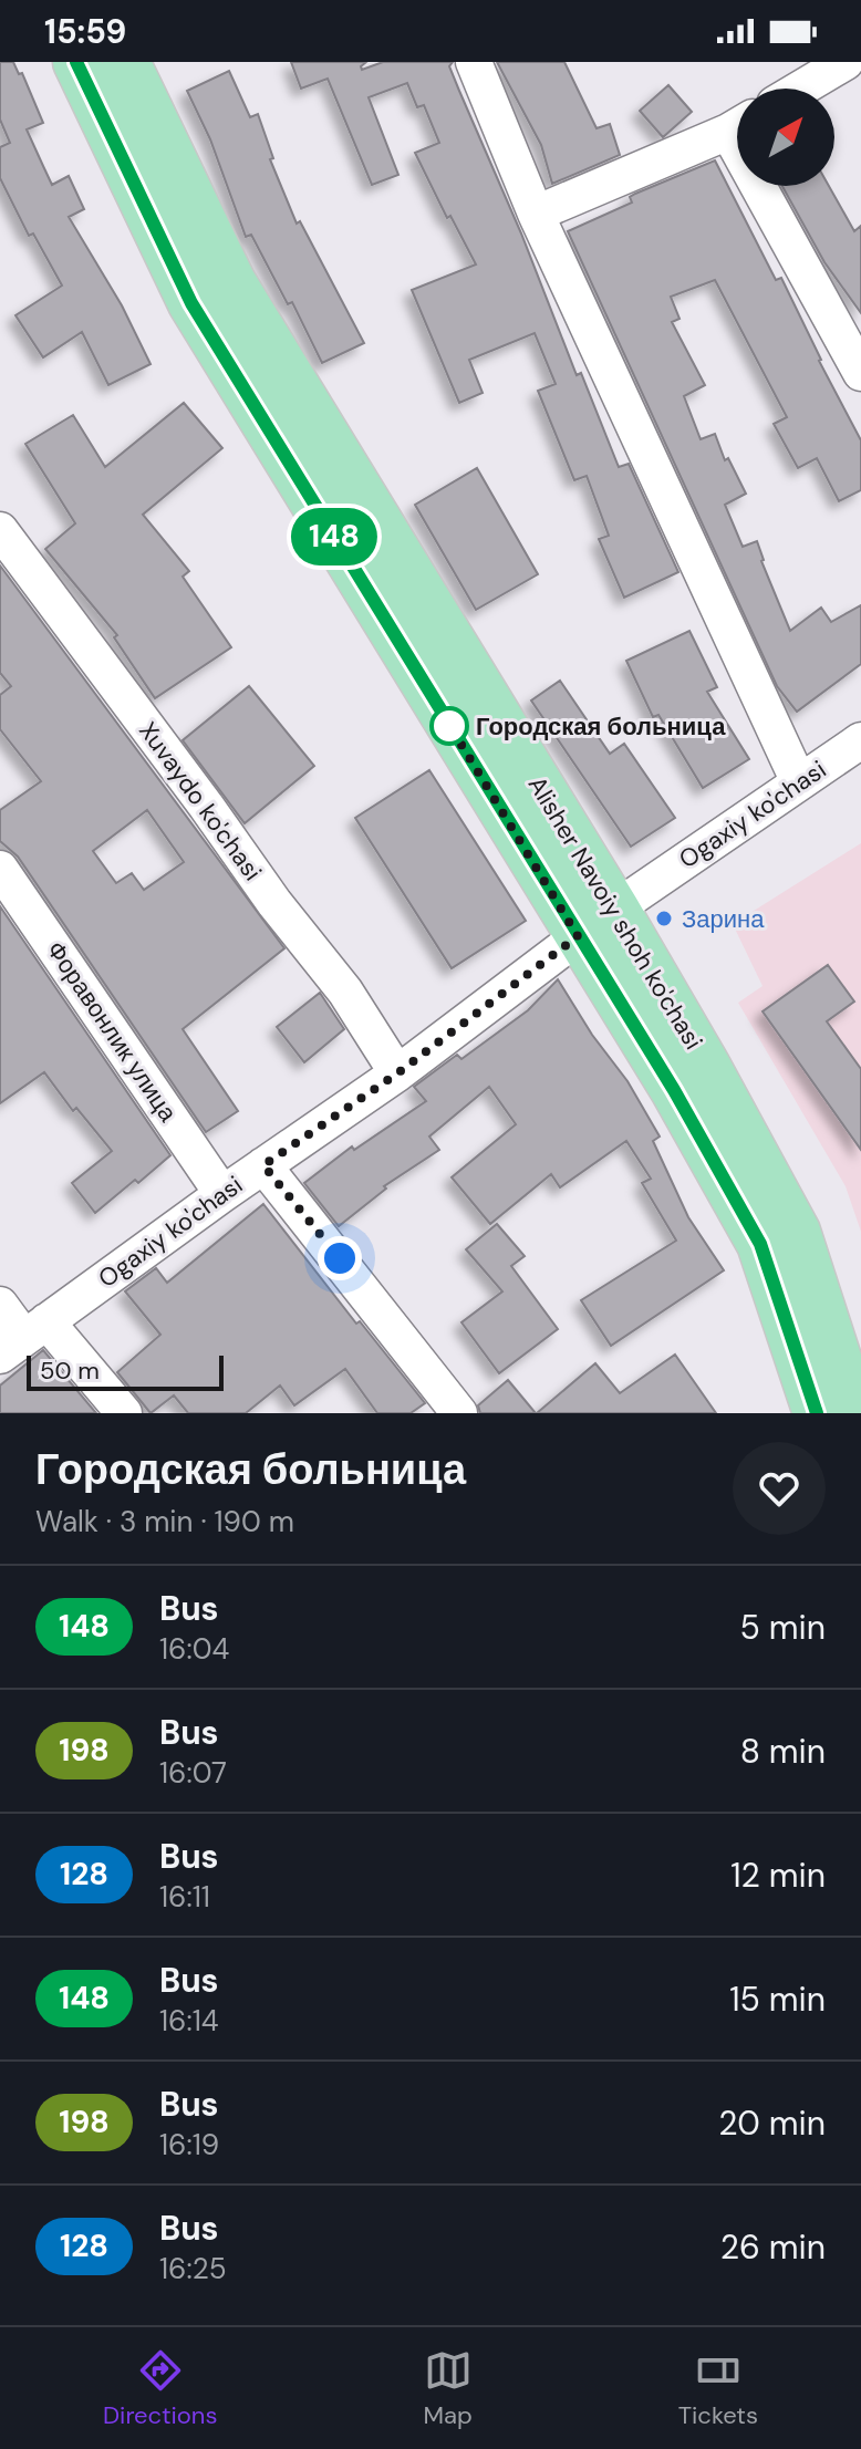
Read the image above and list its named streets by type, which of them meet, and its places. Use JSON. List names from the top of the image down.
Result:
{
  "streets": {
    "main road": ["Alisher Navoiy shoh ko'chasi"],
    "street": ["Xuvaydo ko'chasi", "Ogaxiy ko'chasi", "Форавонлик улица"]
  },
  "crossings": [
    ["Xuvaydo ko'chasi", "Ogaxiy ko'chasi"],
    ["Ogaxiy ko'chasi", "Alisher Navoiy shoh ko'chasi"],
    ["Ogaxiy ko'chasi", "Форавонлик улица"]
  ],
  "places": ["Городская больница", "Зарина"],
  "lines": ["bus line 148"],
  "scale_bar": "50 m",
  "north": "top right",
  "page": {
    "status": "15:59",
    "on_map": "148",
    "scale": "50 m",
    "heading": ["Городская больница", "Walk · 3 min · 190 m"],
    "list": [
      {
        "mark": "148",
        "name": "Bus",
        "note": "16:04",
        "value": "5 min"
      },
      {
        "mark": "198",
        "name": "Bus",
        "note": "16:07",
        "value": "8 min"
      },
      {
        "mark": "128",
        "name": "Bus",
        "note": "16:11",
        "value": "12 min"
      },
      {
        "mark": "148",
        "name": "Bus",
        "note": "16:14",
        "value": "15 min"
      },
      {
        "mark": "198",
        "name": "Bus",
        "note": "16:19",
        "value": "20 min"
      },
      {
        "mark": "128",
        "name": "Bus",
        "note": "16:25",
        "value": "26 min"
      }
    ],
    "tabs": ["Directions", "Map", "Tickets"]
  }
}
